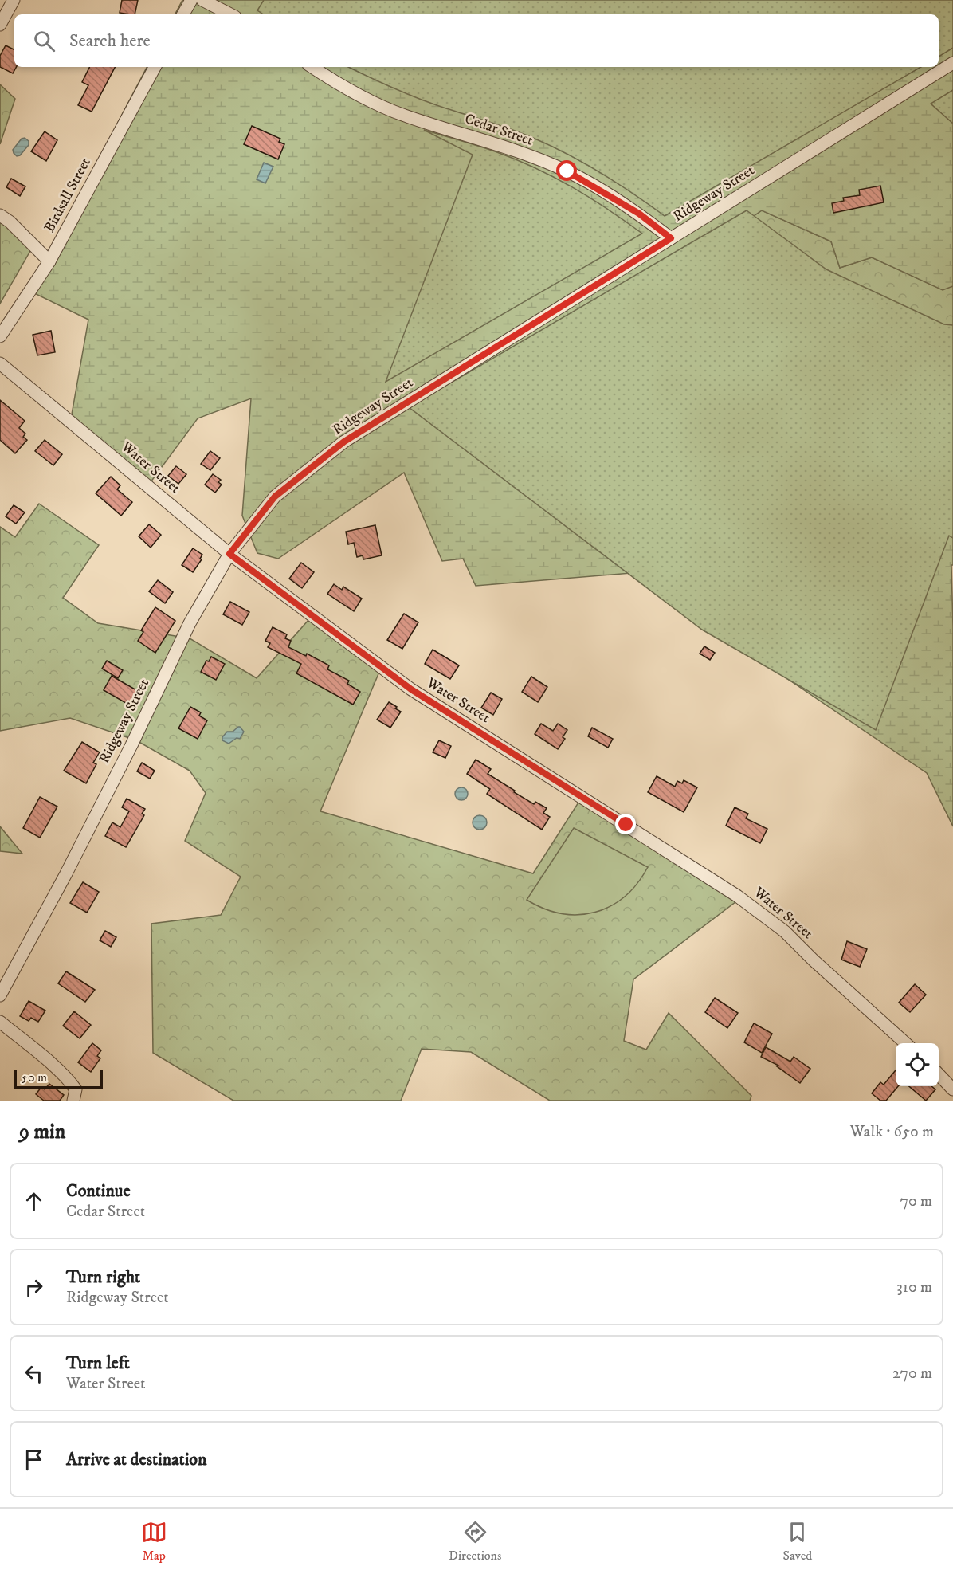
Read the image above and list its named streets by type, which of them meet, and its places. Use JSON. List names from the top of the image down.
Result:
{
  "streets": {
    "street": [
      "Cedar Street",
      "Ridgeway Street",
      "Birdsall Street",
      "Water Street"
    ]
  },
  "crossings": [
    ["Cedar Street", "Ridgeway Street"],
    ["Ridgeway Street", "Water Street"]
  ],
  "scale_bar": "50 m",
  "page": {
    "search": "Search here",
    "scale": "50 m",
    "heading": ["9 min", "Walk · 650 m"],
    "list": [
      ["Continue", "Cedar Street", "70 m"],
      ["Turn right", "Ridgeway Street", "310 m"],
      ["Turn left", "Water Street", "270 m"],
      "Arrive at destination"
    ],
    "nav": ["Map", "Directions", "Saved"]
  }
}
